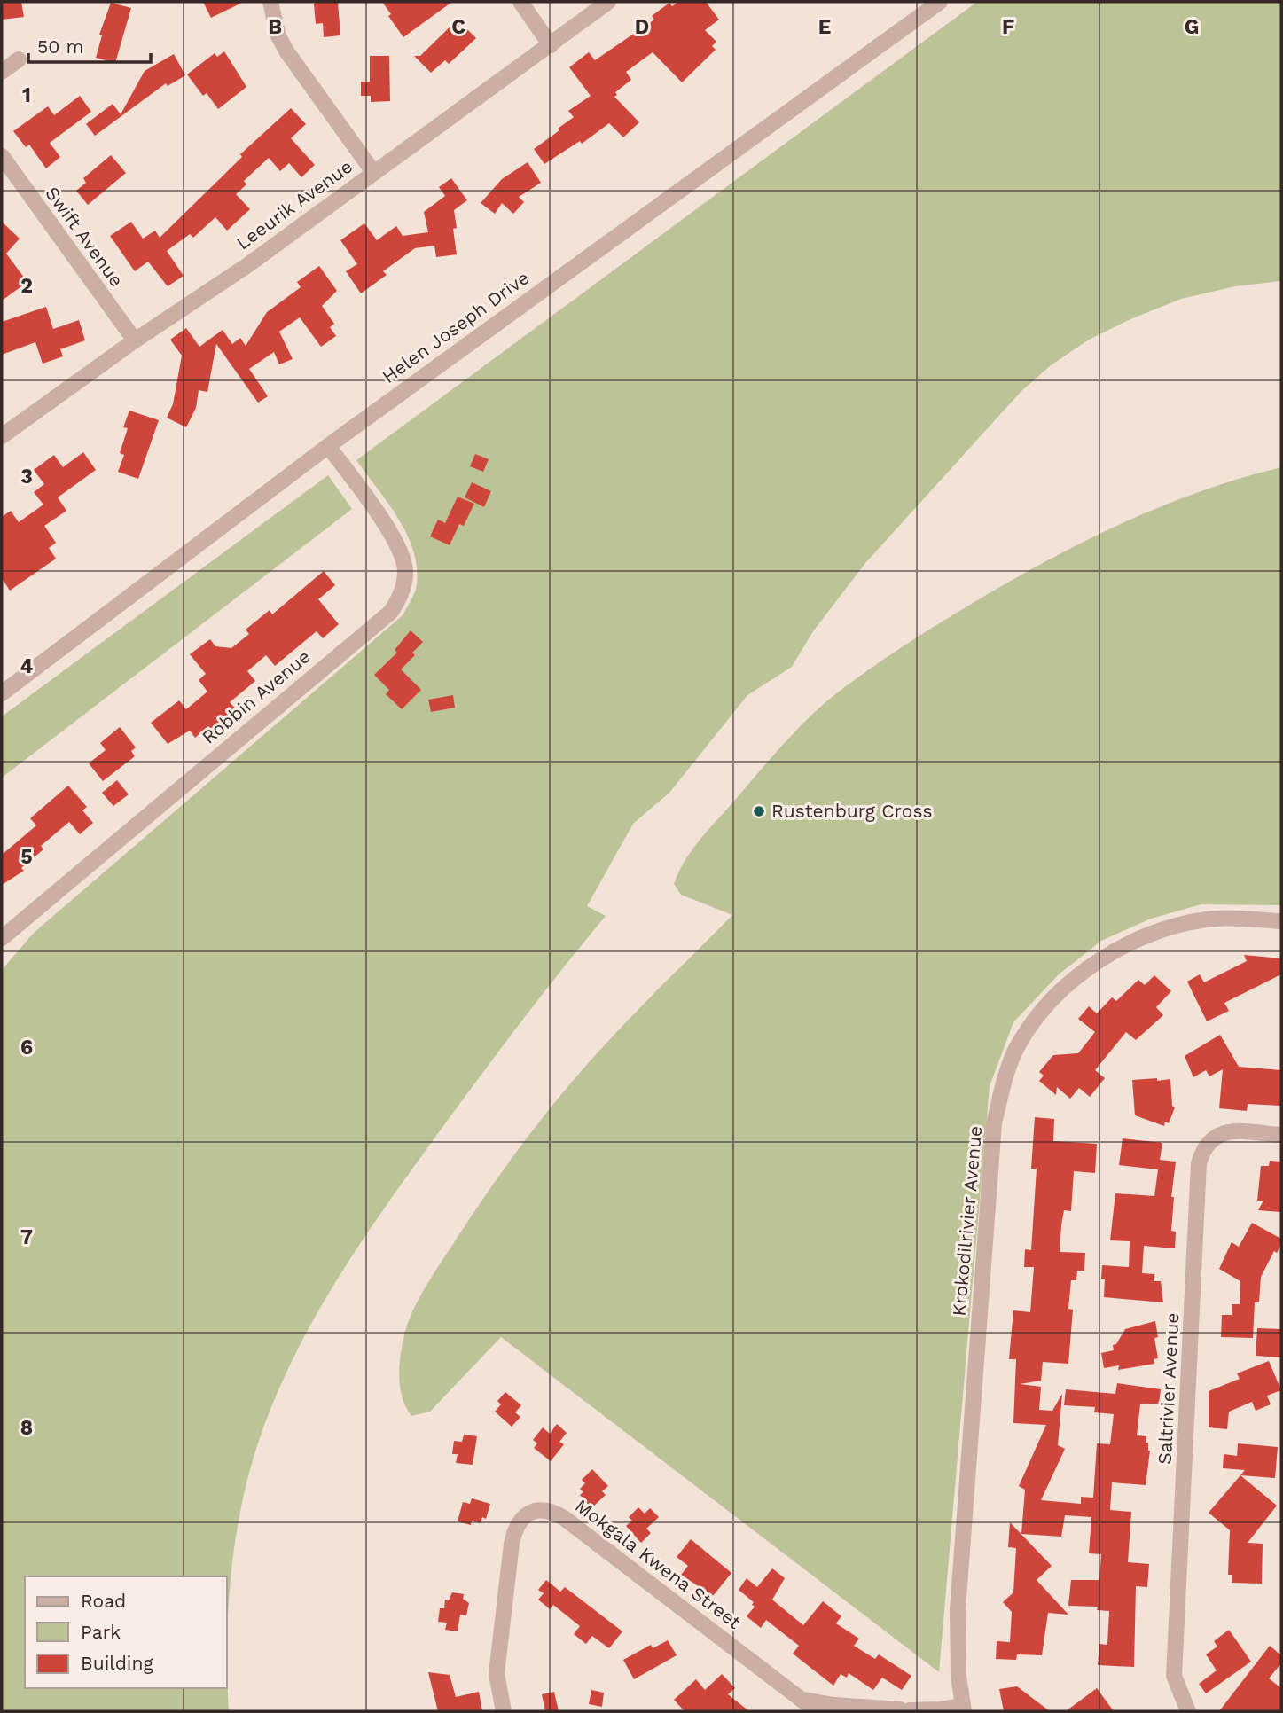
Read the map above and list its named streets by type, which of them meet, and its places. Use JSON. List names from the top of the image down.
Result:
{
  "streets": {
    "street": [
      "Leeurik Avenue",
      "Swift Avenue",
      "Helen Joseph Drive",
      "Robbin Avenue",
      "Krokodilrivier Avenue",
      "Saltrivier Avenue",
      "Mokgala Kwena Street"
    ]
  },
  "crossings": [
    ["Leeurik Avenue", "Swift Avenue"],
    ["Helen Joseph Drive", "Robbin Avenue"],
    ["Krokodilrivier Avenue", "Mokgala Kwena Street"]
  ],
  "places": ["Rustenburg Cross"],
  "legend": ["Road", "Park", "Building"],
  "scale_bar": "50 m",
  "grid": {
    "columns": [
      "B",
      "C",
      "D",
      "E",
      "F",
      "G"
    ],
    "rows": [
      "1",
      "2",
      "3",
      "4",
      "5",
      "6",
      "7",
      "8"
    ]
  }
}
